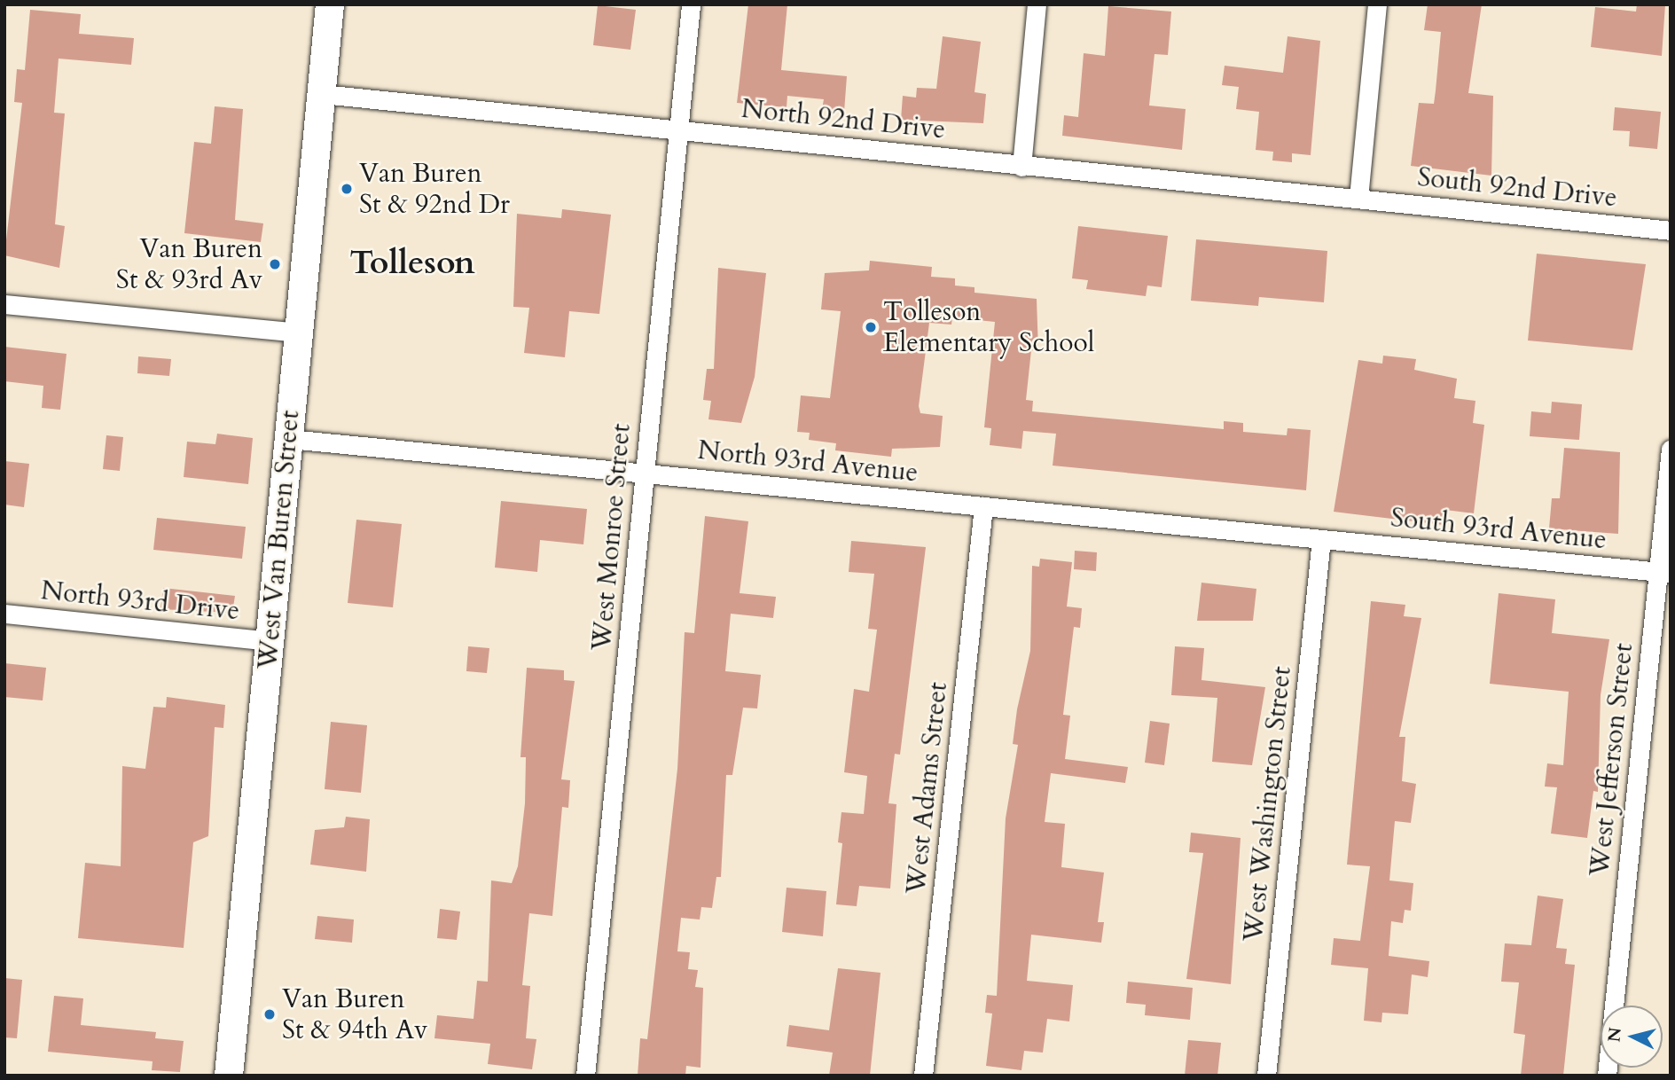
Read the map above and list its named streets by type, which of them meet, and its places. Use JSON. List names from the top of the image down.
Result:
{
  "streets": {
    "main road": ["West Van Buren Street"],
    "street": [
      "North 92nd Drive",
      "South 92nd Drive",
      "North 93rd Avenue",
      "South 93rd Avenue",
      "West Monroe Street",
      "North 93rd Drive",
      "West Jefferson Street",
      "West Adams Street",
      "West Washington Street"
    ]
  },
  "crossings": [
    ["North 92nd Drive", "South 92nd Drive"],
    ["North 92nd Drive", "West Monroe Street"],
    ["North 92nd Drive", "West Van Buren Street"],
    ["North 93rd Avenue", "South 93rd Avenue"],
    ["North 93rd Avenue", "West Monroe Street"],
    ["North 93rd Avenue", "West Van Buren Street"],
    ["North 93rd Avenue", "West Adams Street"],
    ["North 93rd Avenue", "West Washington Street"],
    ["South 93rd Avenue", "West Jefferson Street"],
    ["South 93rd Avenue", "West Washington Street"],
    ["West Van Buren Street", "North 93rd Drive"]
  ],
  "districts": ["Tolleson"],
  "places": [
    "Van Buren St & 92nd Dr",
    "Van Buren St & 93rd Av",
    "Tolleson Elementary School",
    "Van Buren St & 94th Av"
  ],
  "north": "left"
}
